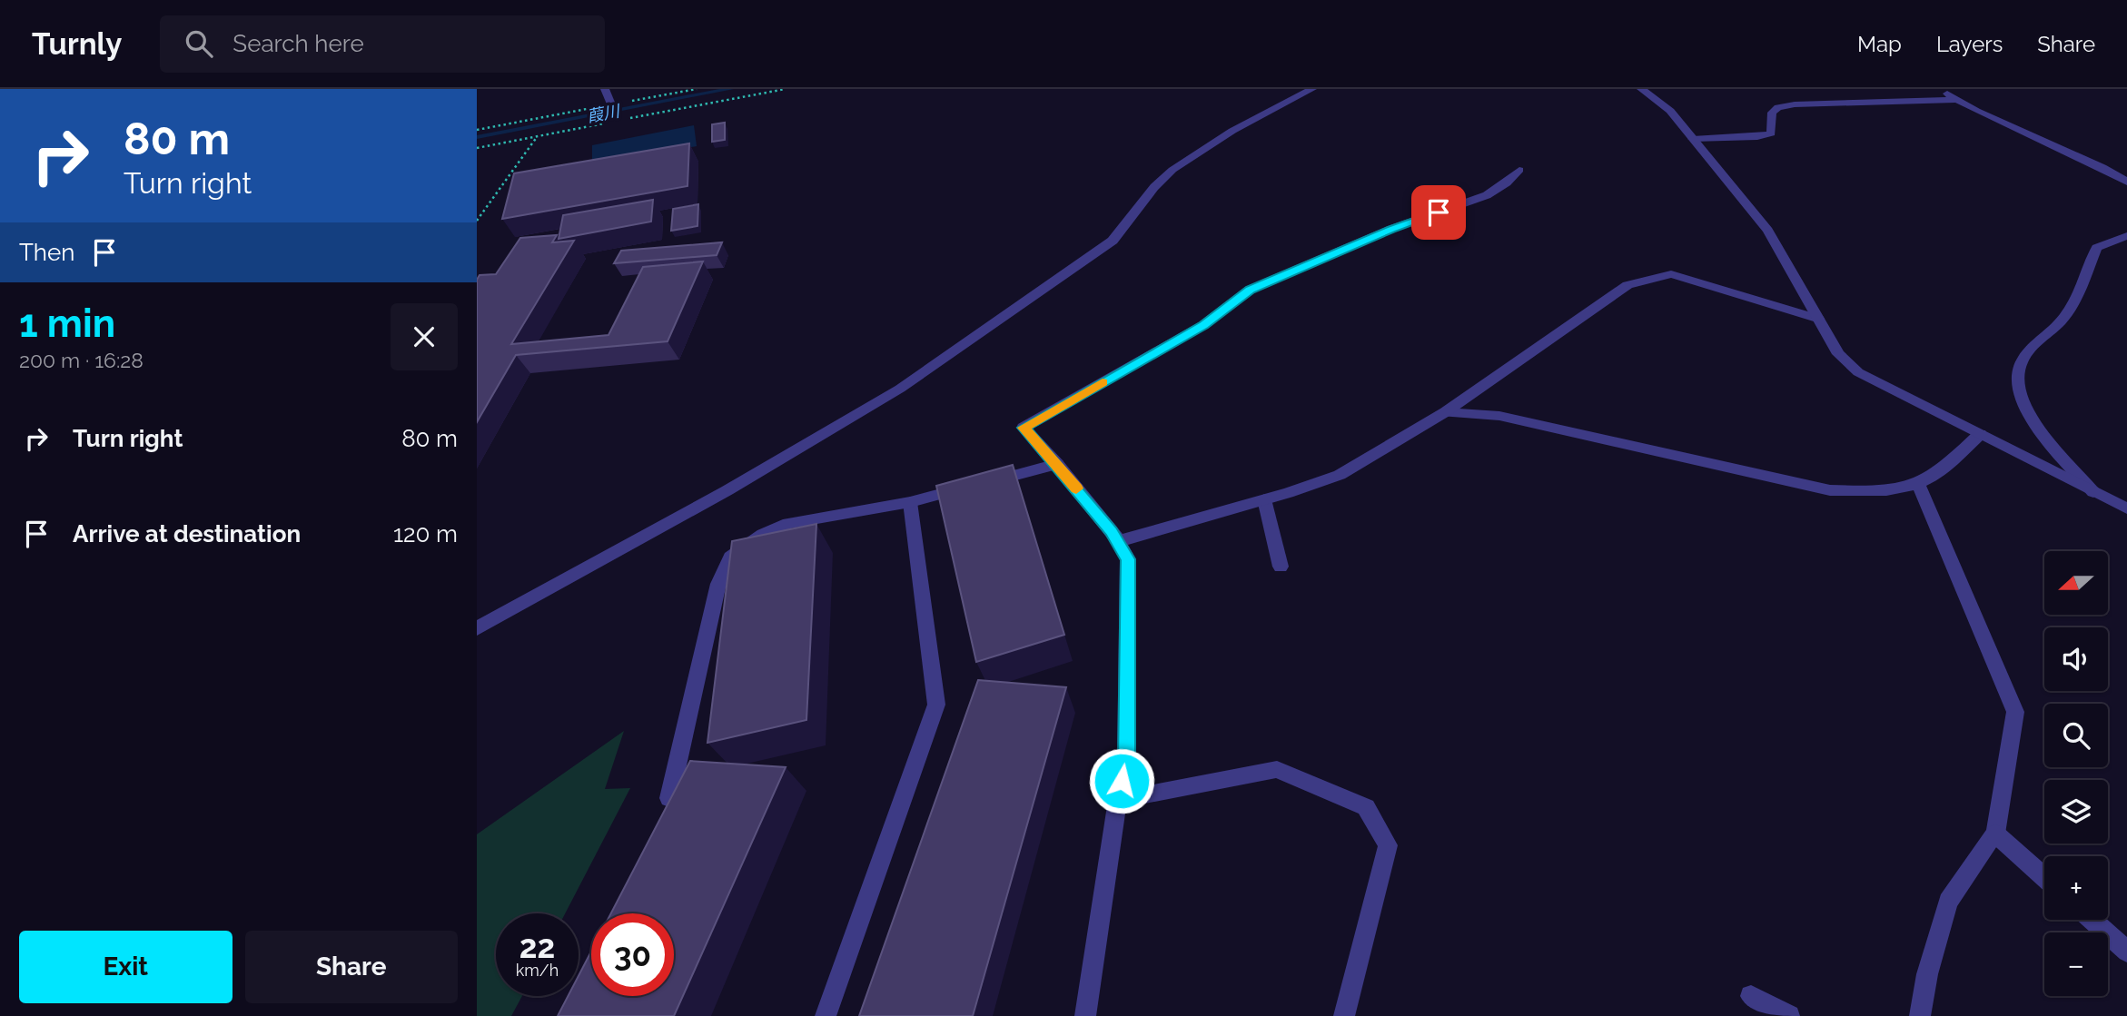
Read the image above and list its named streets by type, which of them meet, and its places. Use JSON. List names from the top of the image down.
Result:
{
  "water": ["葭川"],
  "north": "left",
  "page": {
    "header": "Turnly",
    "search": "Search here",
    "nav": ["Map", "Layers", "Share"],
    "turn": ["80 m", "Turn right"],
    "then": "Then",
    "heading": ["1 min", "200 m · 16:28"],
    "list": [
      {
        "name": "Turn right",
        "value": "80 m"
      },
      {
        "name": "Arrive at destination",
        "value": "120 m"
      }
    ],
    "map_buttons": ["+", "−"],
    "speed": "22 km/h",
    "limit": "30",
    "buttons": ["Exit", "Share"]
  }
}
